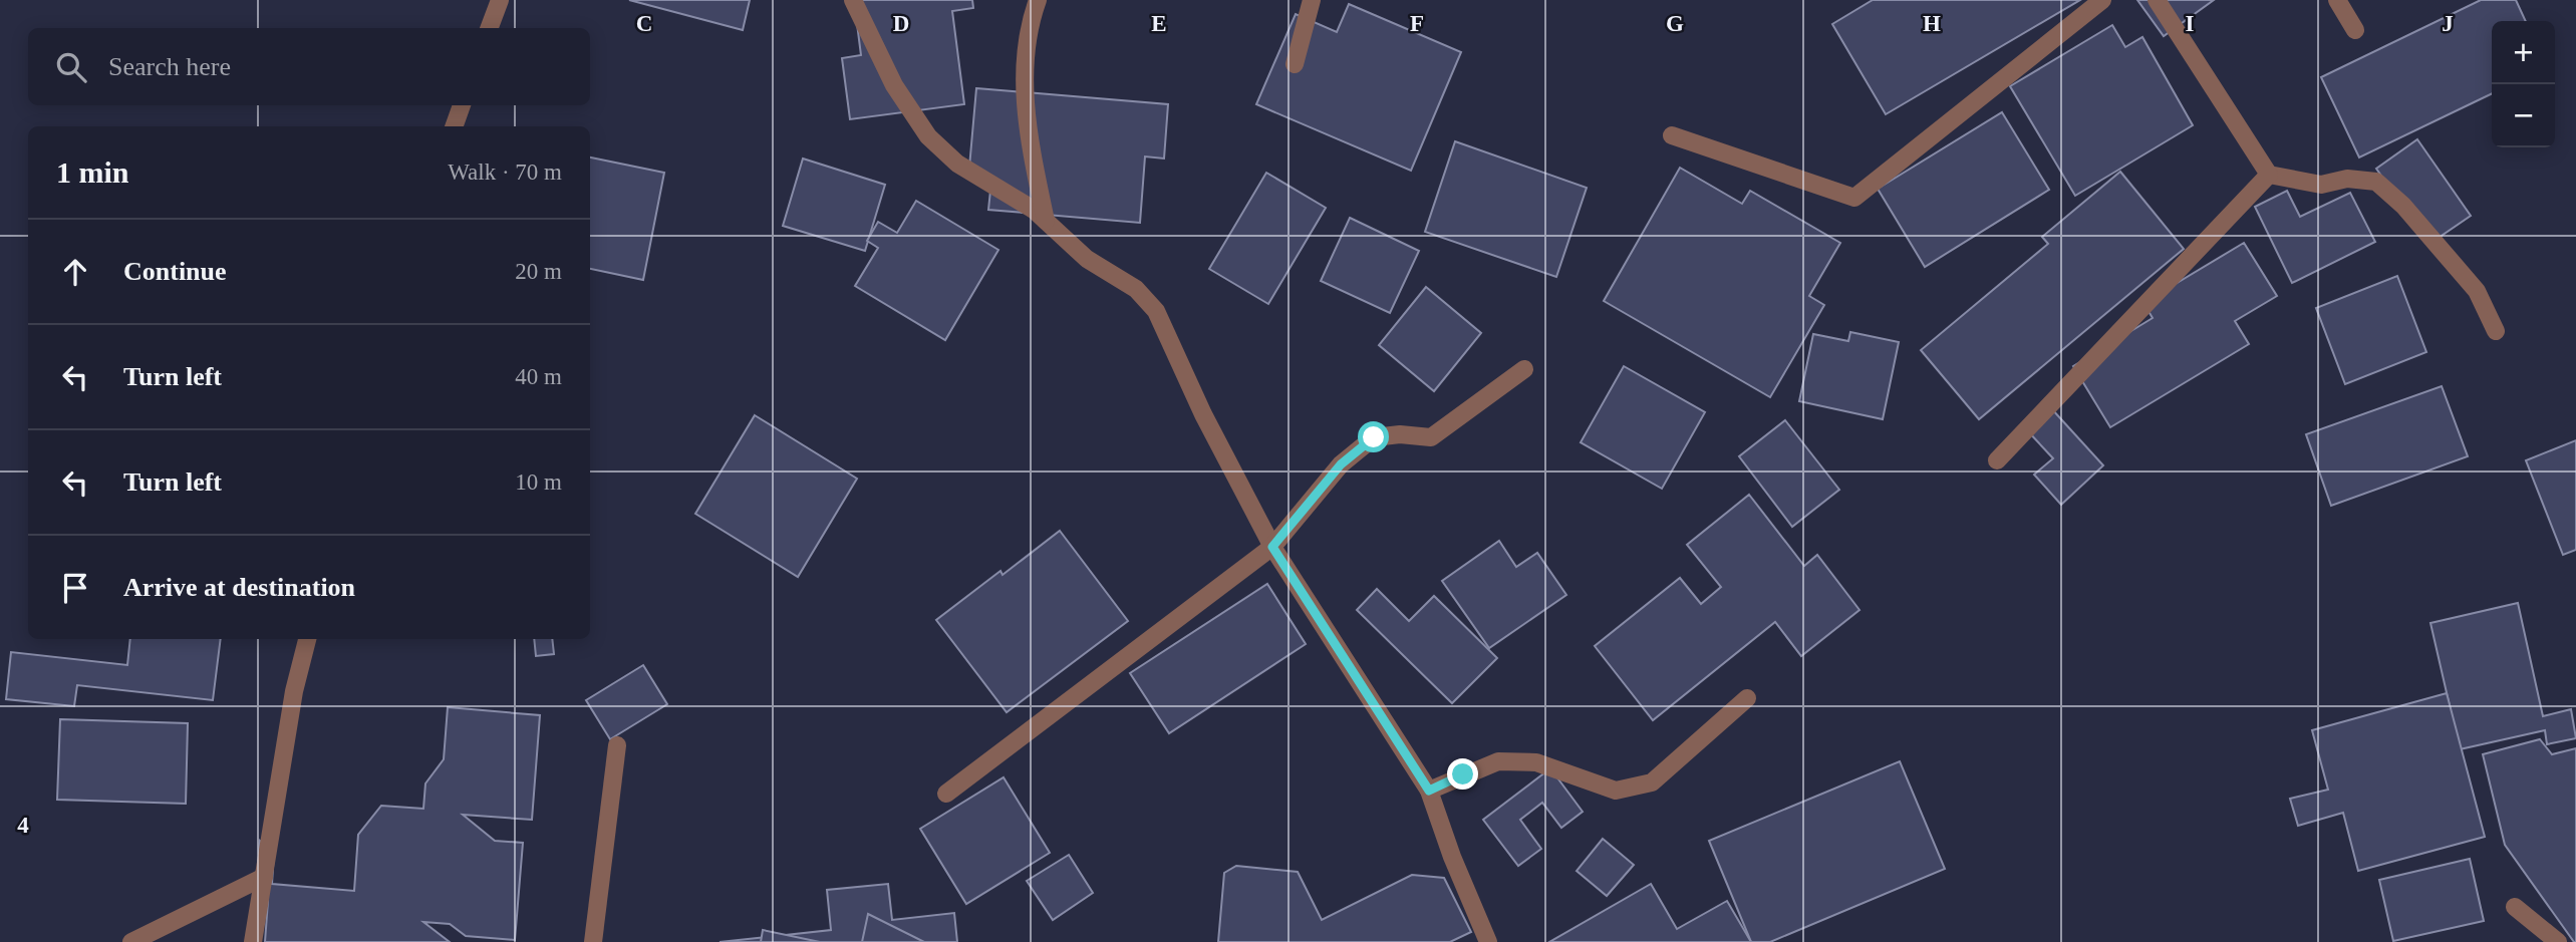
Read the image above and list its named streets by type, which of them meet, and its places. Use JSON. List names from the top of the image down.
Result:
{
  "page": {
    "map_buttons": ["+", "−"],
    "search": "Search here",
    "heading": ["1 min", "Walk · 70 m"],
    "list": [
      ["Continue", "20 m"],
      ["Turn left", "40 m"],
      ["Turn left", "10 m"],
      "Arrive at destination"
    ]
  },
  "grid": {
    "columns": [
      "C",
      "D",
      "E",
      "F",
      "G",
      "H",
      "I",
      "J"
    ],
    "rows": ["4"]
  }
}
